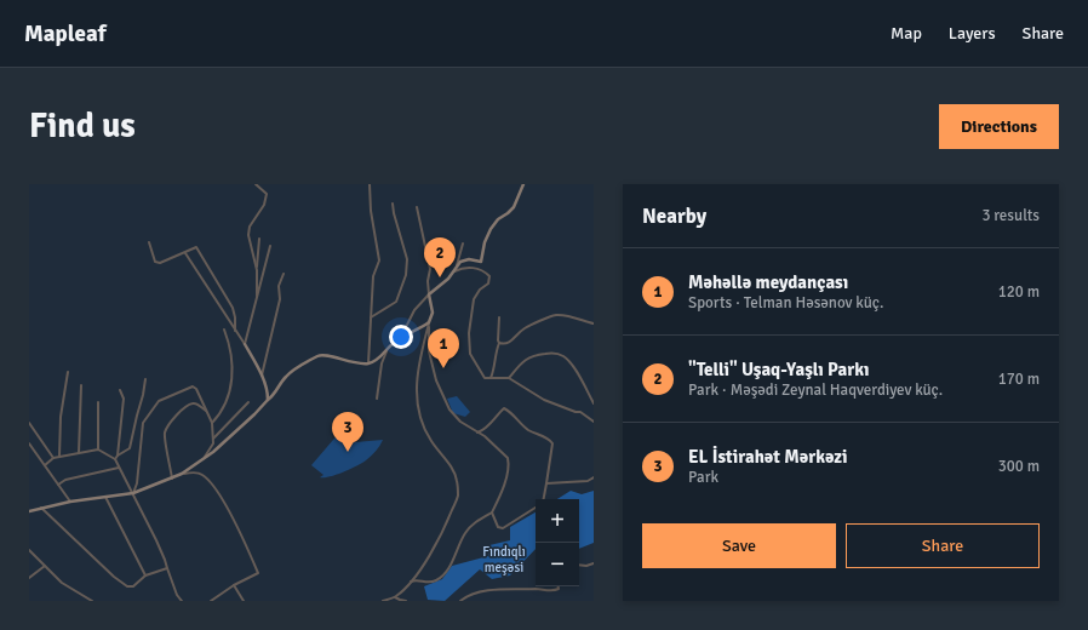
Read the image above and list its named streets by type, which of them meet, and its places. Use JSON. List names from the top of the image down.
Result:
{
  "parks": ["Fındıqlı meşəsi"],
  "page": {
    "header": "Mapleaf",
    "nav": ["Map", "Layers", "Share"],
    "buttons": [
      "Directions",
      ["Save", "Share"]
    ],
    "title": "Find us",
    "heading": ["Nearby", "3 results"],
    "pins": ["2", "1", "3"],
    "list": [
      {
        "mark": "1",
        "name": "Məhəllə meydançası",
        "note": "Sports · Telman Həsənov küç.",
        "value": "120 m"
      },
      {
        "mark": "2",
        "name": "\"Telli\" Uşaq-Yaşlı Parkı",
        "note": "Park · Məşədi Zeynal Haqverdiyev küç.",
        "value": "170 m"
      },
      {
        "mark": "3",
        "name": "EL İstirahət Mərkəzi",
        "note": "Park",
        "value": "300 m"
      }
    ],
    "map_buttons": ["+", "−"]
  }
}
